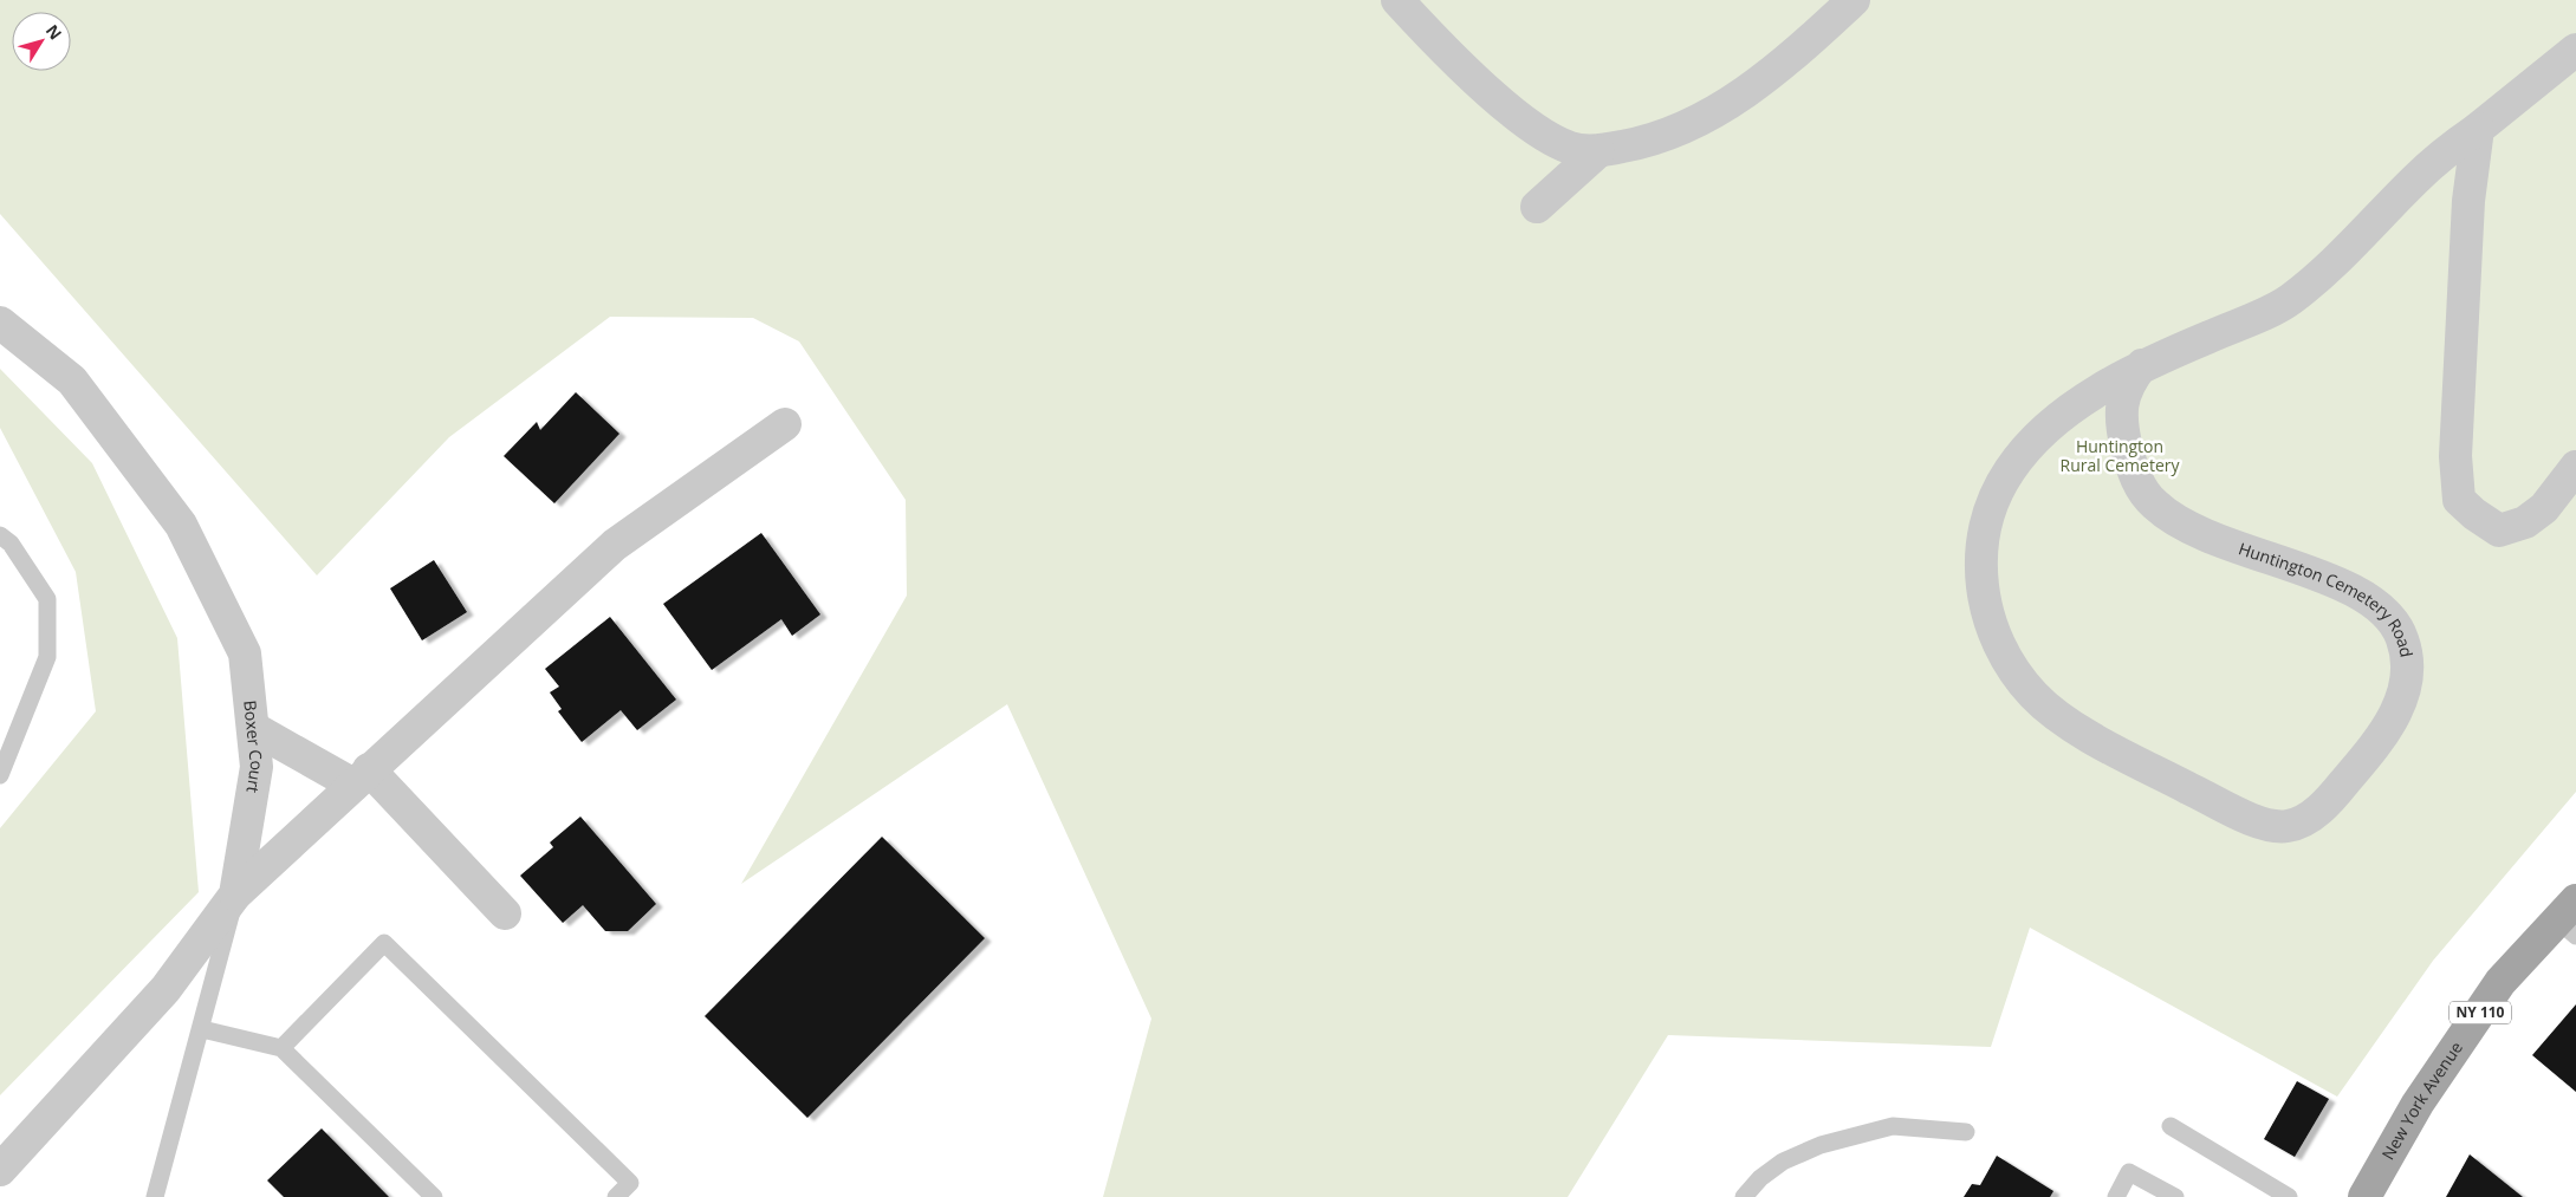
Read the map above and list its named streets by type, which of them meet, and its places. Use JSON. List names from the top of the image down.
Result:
{
  "streets": {
    "main road": ["NY 110", "New York Avenue"],
    "street": ["Huntington Cemetery Road", "Boxer Court"]
  },
  "parks": ["Huntington Rural Cemetery"],
  "north": "top right"
}
